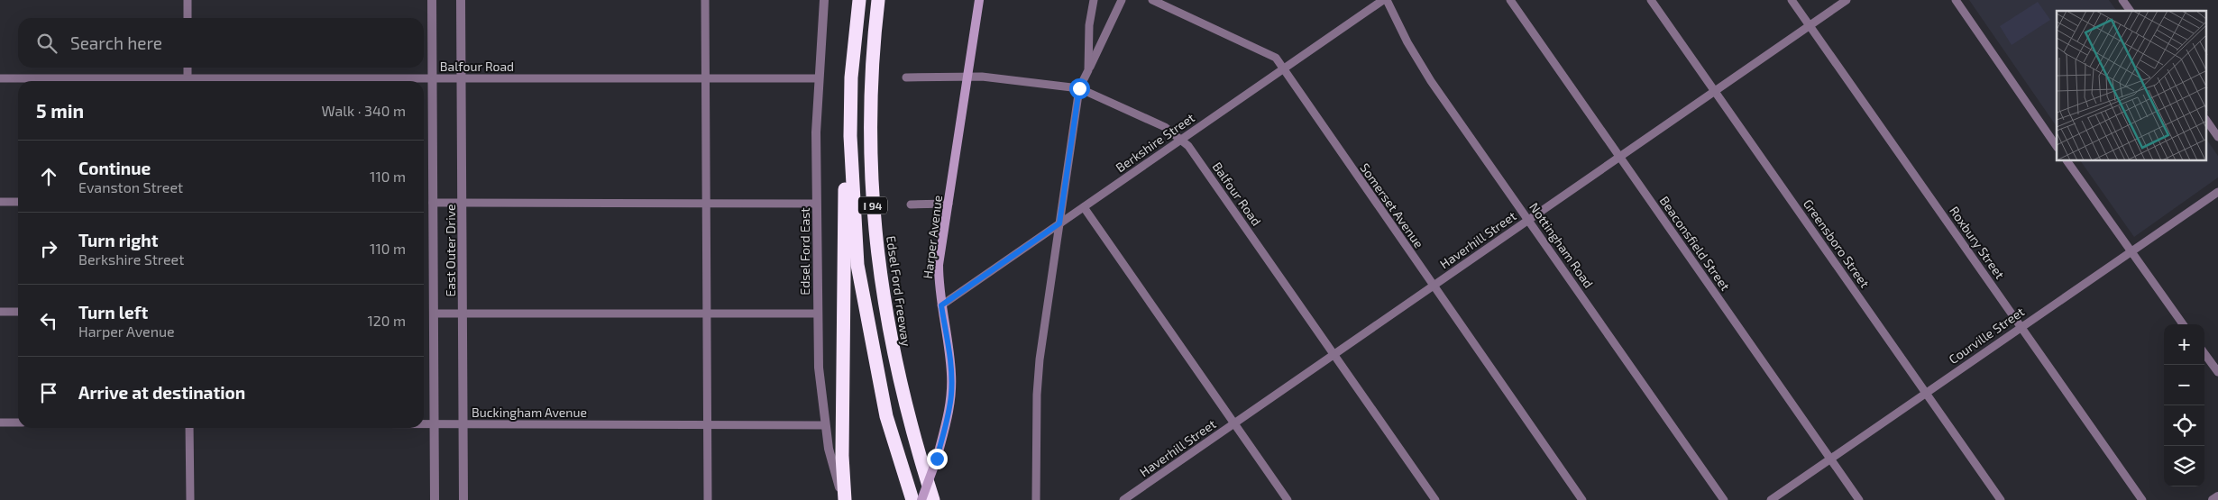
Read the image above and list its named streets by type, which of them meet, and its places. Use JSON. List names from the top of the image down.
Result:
{
  "streets": {
    "highway": ["I 94", "Edsel Ford Freeway"],
    "main road": ["Harper Avenue"],
    "street": [
      "Balfour Road",
      "Berkshire Street",
      "Somerset Avenue",
      "Haverhill Street",
      "Roxbury Street",
      "Beaconsfield Street",
      "Greensboro Street",
      "Nottingham Road",
      "East Outer Drive",
      "Edsel Ford East",
      "Courville Street",
      "Buckingham Avenue"
    ]
  },
  "crossings": [
    ["Balfour Road", "Berkshire Street"],
    ["Balfour Road", "Harper Avenue"],
    ["Balfour Road", "Haverhill Street"],
    ["Balfour Road", "East Outer Drive"],
    ["Balfour Road", "Edsel Ford East"],
    ["Berkshire Street", "Somerset Avenue"],
    ["Berkshire Street", "Harper Avenue"],
    ["Somerset Avenue", "Haverhill Street"],
    ["Haverhill Street", "Roxbury Street"],
    ["Haverhill Street", "Beaconsfield Street"],
    ["Haverhill Street", "Greensboro Street"],
    ["Haverhill Street", "Nottingham Road"],
    ["Roxbury Street", "Courville Street"],
    ["Beaconsfield Street", "Courville Street"],
    ["Greensboro Street", "Courville Street"],
    ["East Outer Drive", "Buckingham Avenue"],
    ["Edsel Ford East", "Buckingham Avenue"]
  ],
  "page": {
    "search": "Search here",
    "heading": ["5 min", "Walk · 340 m"],
    "list": [
      ["Continue", "Evanston Street", "110 m"],
      ["Turn right", "Berkshire Street", "110 m"],
      ["Turn left", "Harper Avenue", "120 m"],
      "Arrive at destination"
    ],
    "map_buttons": ["+", "−"]
  }
}
